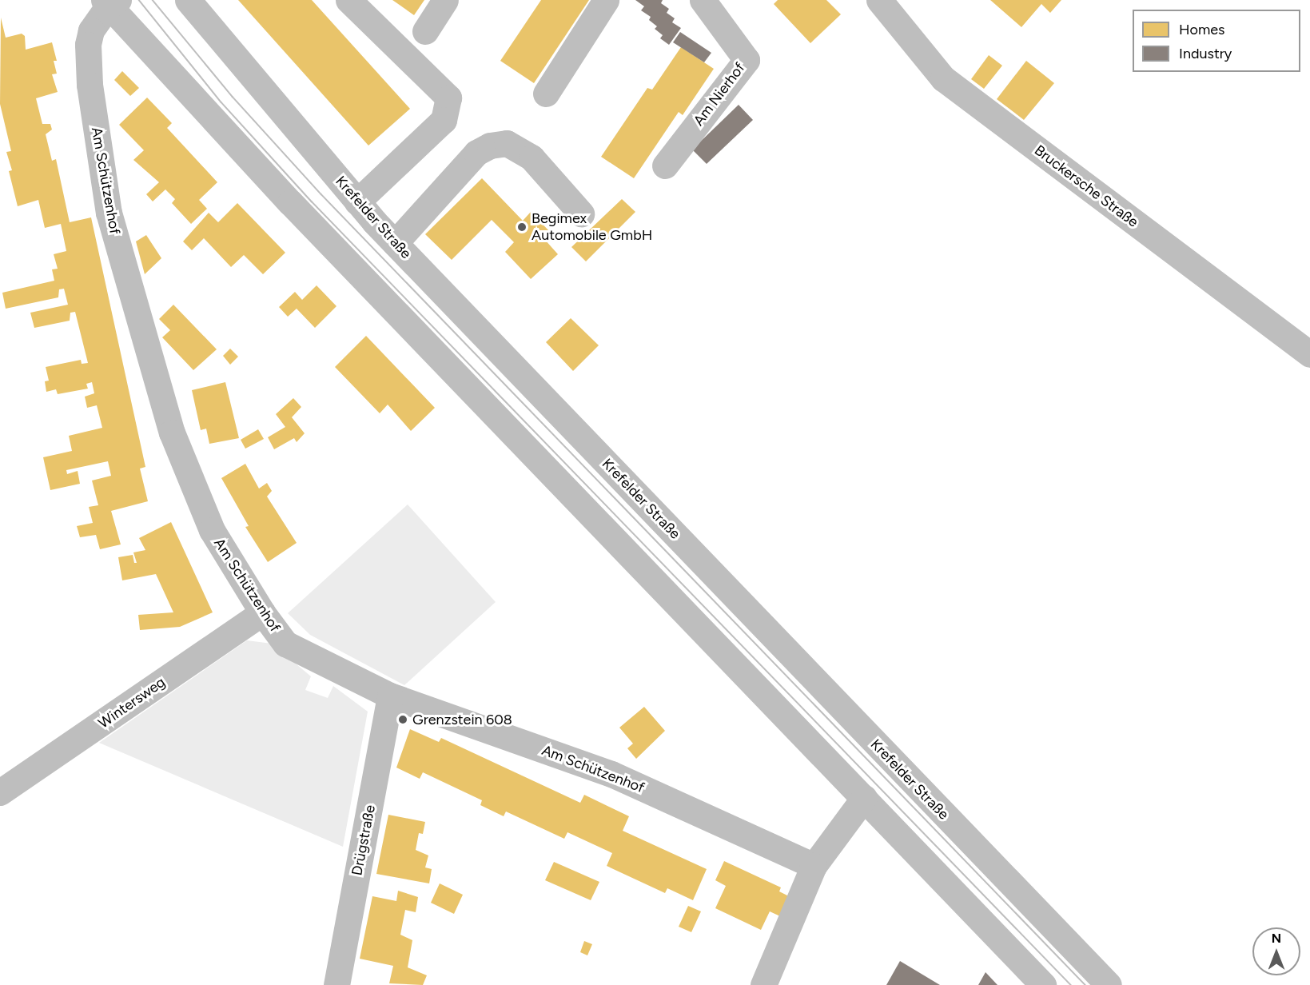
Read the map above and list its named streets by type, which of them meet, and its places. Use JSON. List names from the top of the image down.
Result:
{
  "streets": {
    "street": [
      "Am Nierhof",
      "Am Schützenhof",
      "Bruckersche Straße",
      "Krefelder Straße",
      "Wintersweg",
      "Drügstraße"
    ]
  },
  "crossings": [
    ["Am Schützenhof", "Wintersweg"],
    ["Am Schützenhof", "Drügstraße"]
  ],
  "places": ["Begimex Automobile GmbH", "Grenzstein 608"],
  "legend": ["Homes", "Industry"],
  "north": "top"
}
